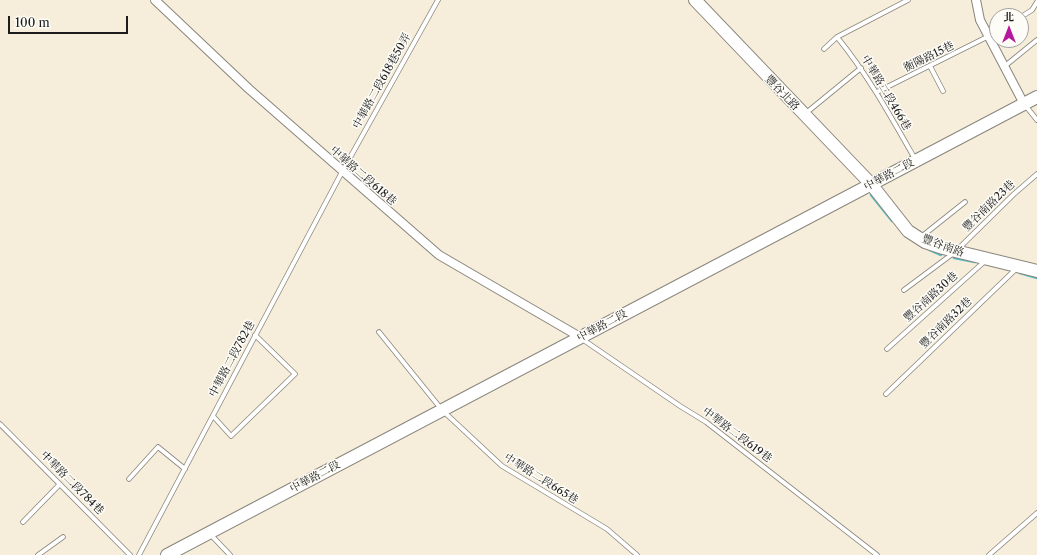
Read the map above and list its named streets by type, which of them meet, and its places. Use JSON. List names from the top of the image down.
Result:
{
  "streets": {
    "street": [
      "豐谷北路",
      "中華路二段",
      "中華路二段618巷",
      "豐谷南路"
    ],
    "lane": [
      "衡陽路15巷",
      "中華路二段618巷50弄",
      "中華路二段466巷",
      "豐谷南路23巷",
      "豐谷南路30巷",
      "豐谷南路32巷",
      "中華路二段782巷",
      "中華路二段619巷",
      "中華路二段665巷",
      "中華路二段784巷"
    ]
  },
  "crossings": [
    ["衡陽路15巷", "中華路二段466巷"],
    ["中華路二段618巷50弄", "中華路二段618巷"],
    ["中華路二段618巷50弄", "中華路二段782巷"],
    ["豐谷北路", "中華路二段"],
    ["豐谷北路", "豐谷南路"],
    ["中華路二段466巷", "中華路二段"],
    ["中華路二段", "中華路二段618巷"],
    ["中華路二段", "豐谷南路"],
    ["中華路二段", "中華路二段619巷"],
    ["中華路二段", "中華路二段665巷"],
    ["中華路二段618巷", "中華路二段782巷"],
    ["中華路二段618巷", "中華路二段619巷"],
    ["豐谷南路23巷", "豐谷南路"],
    ["豐谷南路", "豐谷南路30巷"],
    ["豐谷南路", "豐谷南路32巷"]
  ],
  "scale_bar": "100 m",
  "north": "top"
}
